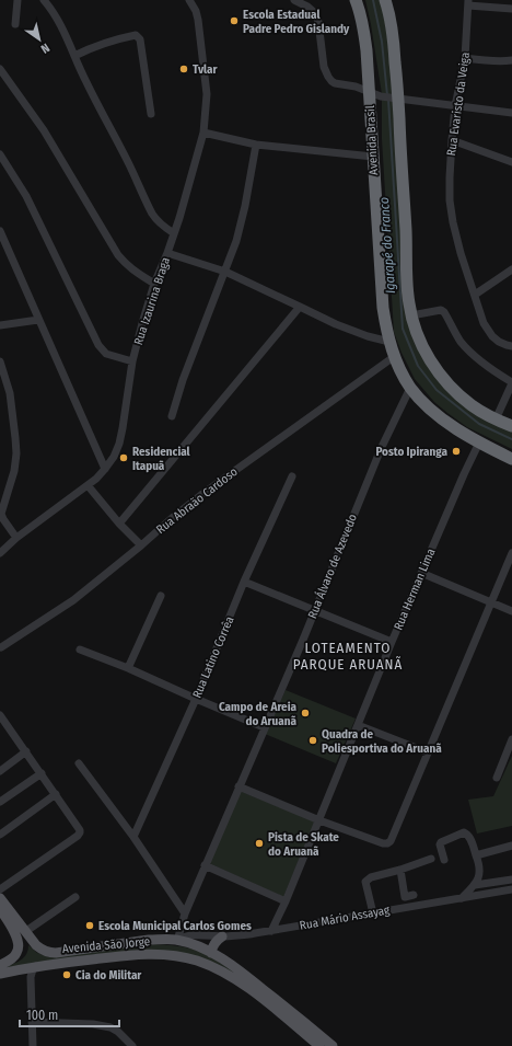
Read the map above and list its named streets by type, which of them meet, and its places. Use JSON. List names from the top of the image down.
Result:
{
  "streets": {
    "highway": ["Avenida Brasil"],
    "main road": ["Avenida São Jorge"],
    "street": [
      "Rua Evaristo da Veiga",
      "Rua Izaurina Braga",
      "Rua Abraão Cardoso",
      "Rua Álvaro de Azevedo",
      "Rua Herman Lima",
      "Rua Latino Corrêa",
      "Rua Mário Assayag"
    ]
  },
  "crossings": [
    ["Avenida Brasil", "Rua Abraão Cardoso"],
    ["Avenida Brasil", "Rua Álvaro de Azevedo"],
    ["Avenida Brasil", "Rua Herman Lima"],
    ["Rua Álvaro de Azevedo", "Rua Mário Assayag"],
    ["Rua Álvaro de Azevedo", "Avenida São Jorge"],
    ["Rua Herman Lima", "Rua Mário Assayag"],
    ["Rua Mário Assayag", "Avenida São Jorge"]
  ],
  "districts": ["LOTEAMENTO PARQUE ARUANÃ"],
  "water": ["Igarapé do Franco"],
  "places": [
    "Escola Estadual Padre Pedro Gislandy",
    "Tvlar",
    "Posto Ipiranga",
    "Residencial Itapuã",
    "Campo de Areia do Aruanã",
    "Quadra de Poliesportiva do Aruanã",
    "Pista de Skate do Aruanã",
    "Escola Municipal Carlos Gomes",
    "Cia do Militar"
  ],
  "scale_bar": "100 m",
  "north": "bottom right"
}
